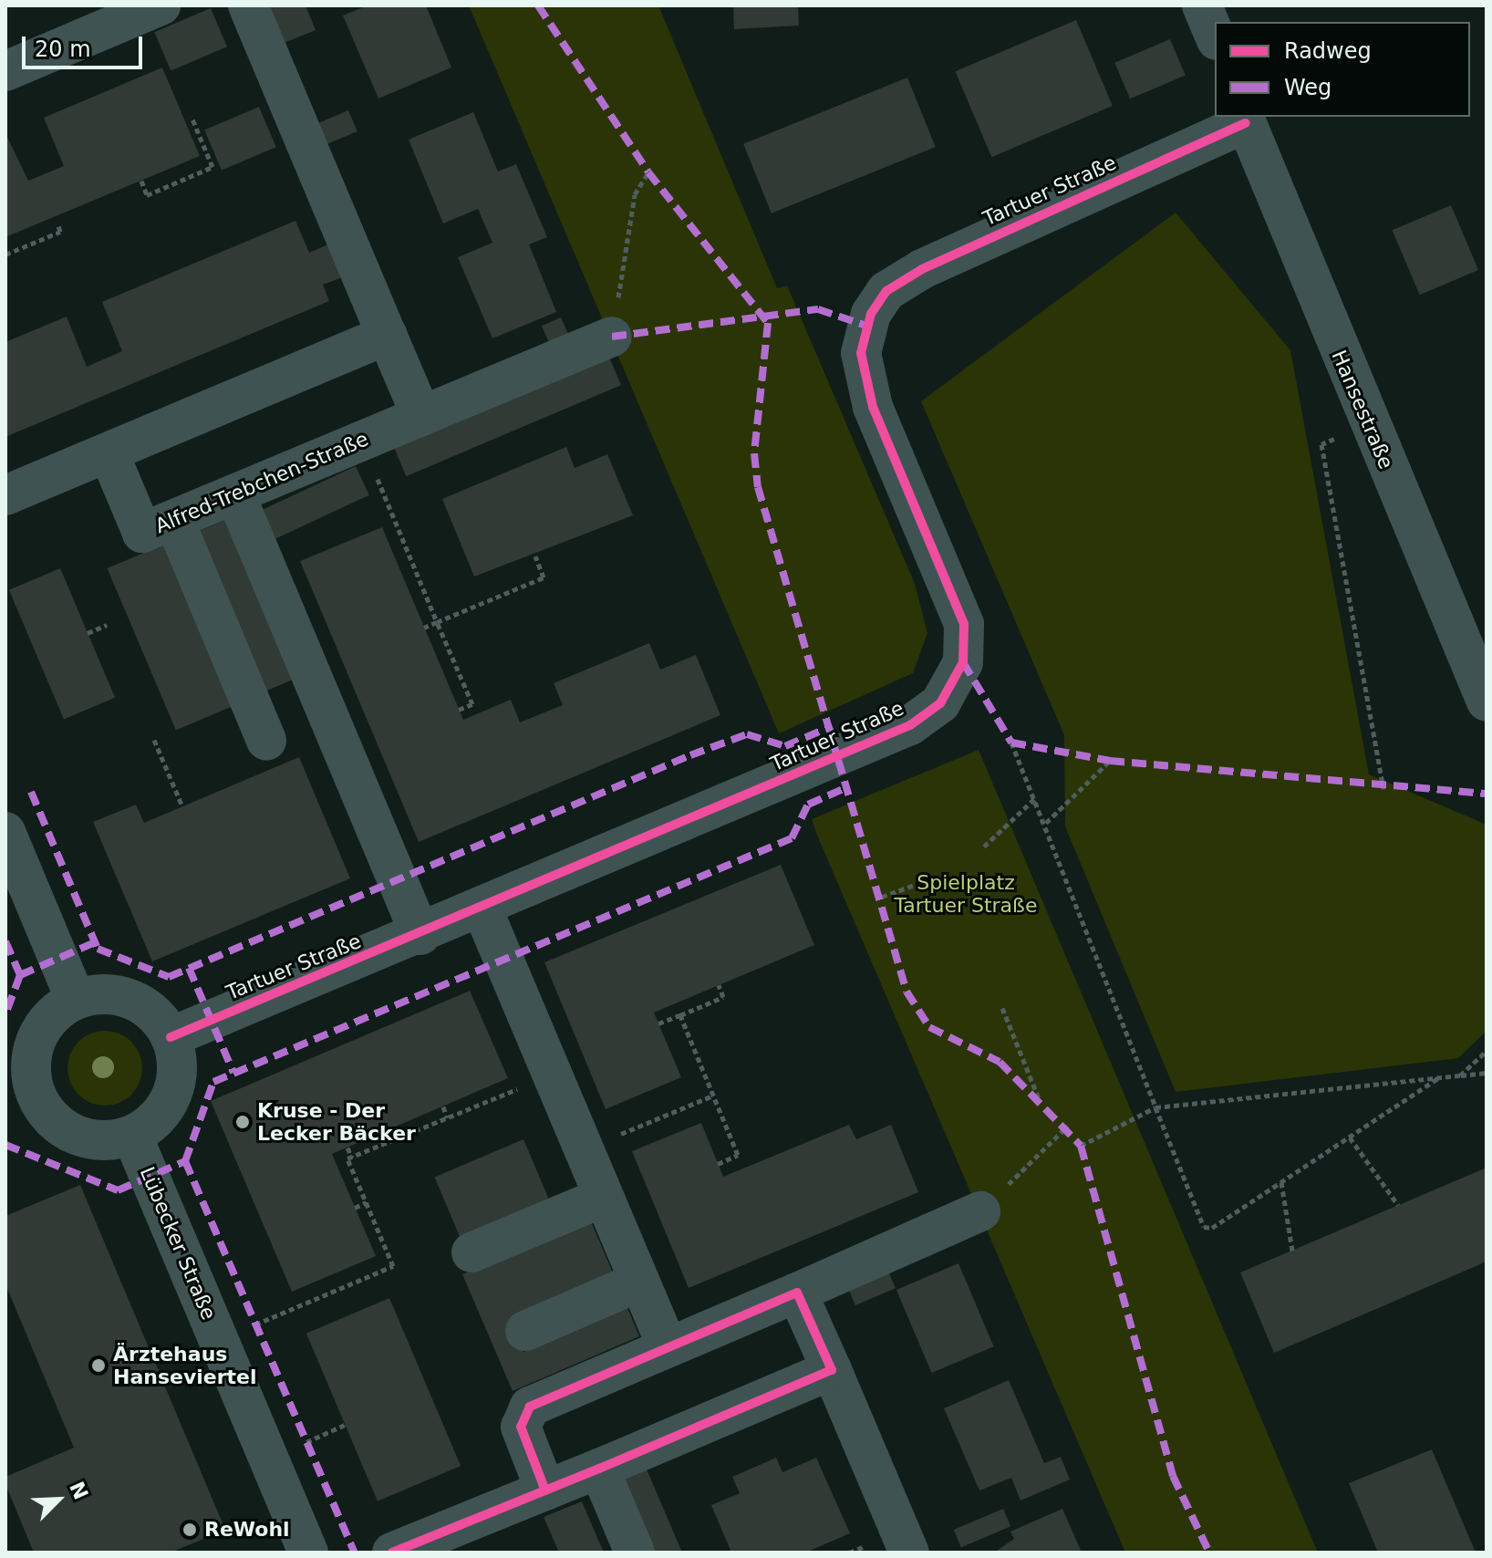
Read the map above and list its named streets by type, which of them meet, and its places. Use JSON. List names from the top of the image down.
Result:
{
  "streets": {
    "street": [
      "Tartuer Straße",
      "Hansestraße",
      "Alfred-Trebchen-Straße",
      "Lübecker Straße"
    ]
  },
  "crossings": [
    ["Tartuer Straße", "Hansestraße"],
    ["Tartuer Straße", "Lübecker Straße"]
  ],
  "parks": ["Spielplatz Tartuer Straße"],
  "places": ["Kruse - Der Lecker Bäcker", "Ärztehaus Hanseviertel", "ReWohl"],
  "legend": ["Radweg", "Weg"],
  "scale_bar": "20 m",
  "north": "top right"
}
